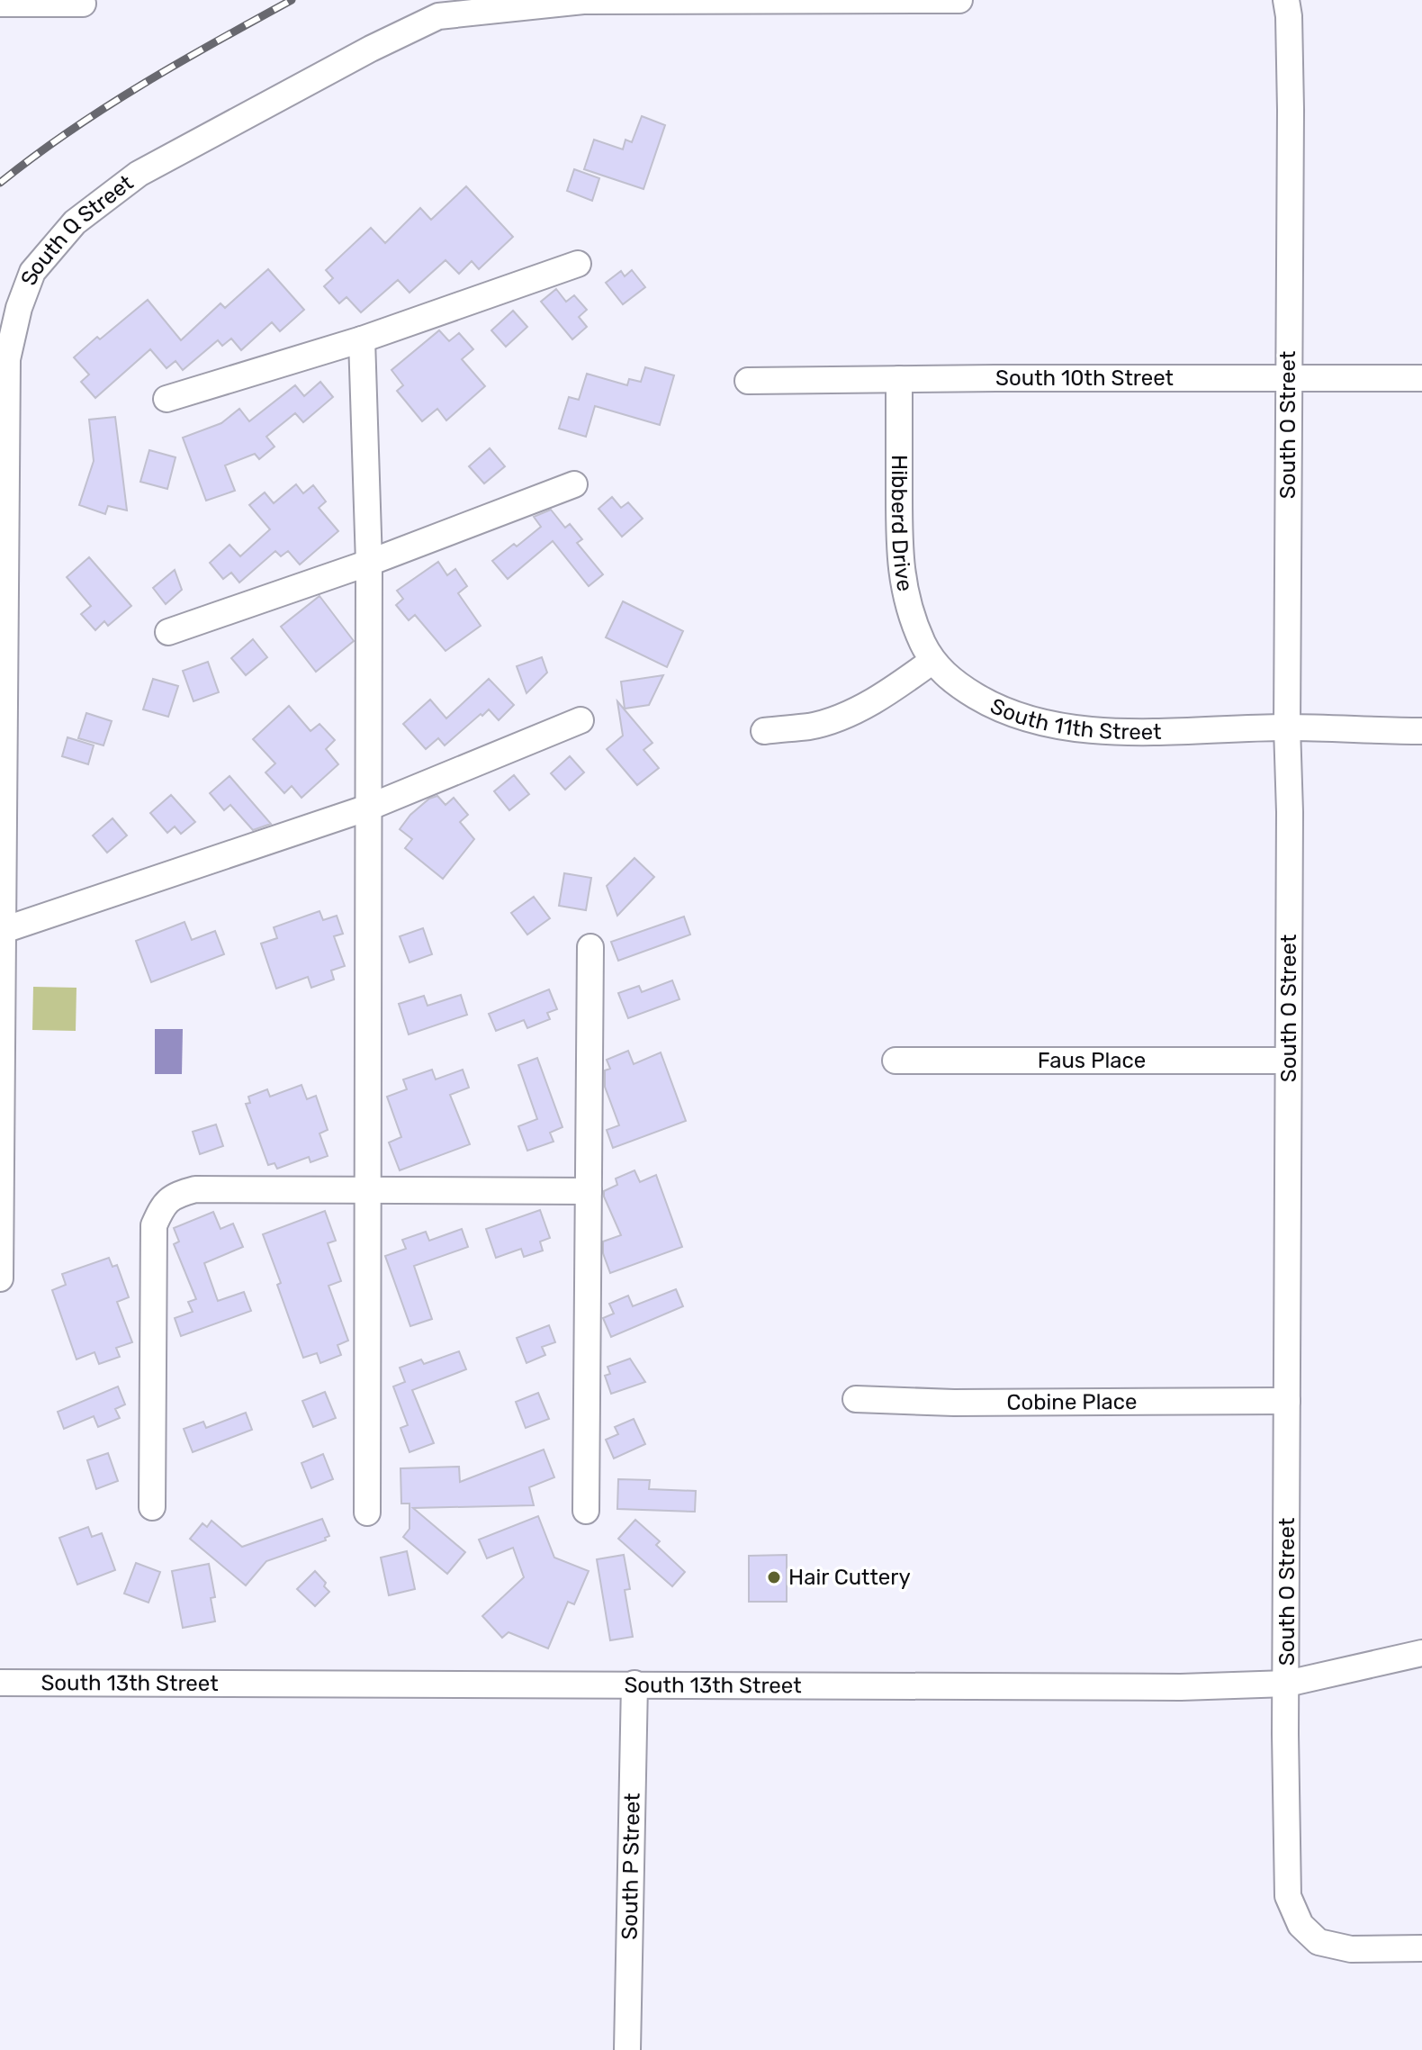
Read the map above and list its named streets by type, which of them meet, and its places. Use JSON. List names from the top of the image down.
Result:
{
  "streets": {
    "street": [
      "South Q Street",
      "South 10th Street",
      "South O Street",
      "Hibberd Drive",
      "South 11th Street",
      "Faus Place",
      "Cobine Place",
      "South 13th Street",
      "South P Street"
    ]
  },
  "crossings": [
    ["South 10th Street", "South O Street"],
    ["South 10th Street", "Hibberd Drive"],
    ["South O Street", "South 11th Street"],
    ["South O Street", "Faus Place"],
    ["South O Street", "Cobine Place"],
    ["South O Street", "South 13th Street"],
    ["Hibberd Drive", "South 11th Street"],
    ["South 13th Street", "South P Street"]
  ],
  "places": ["Hair Cuttery"]
}
